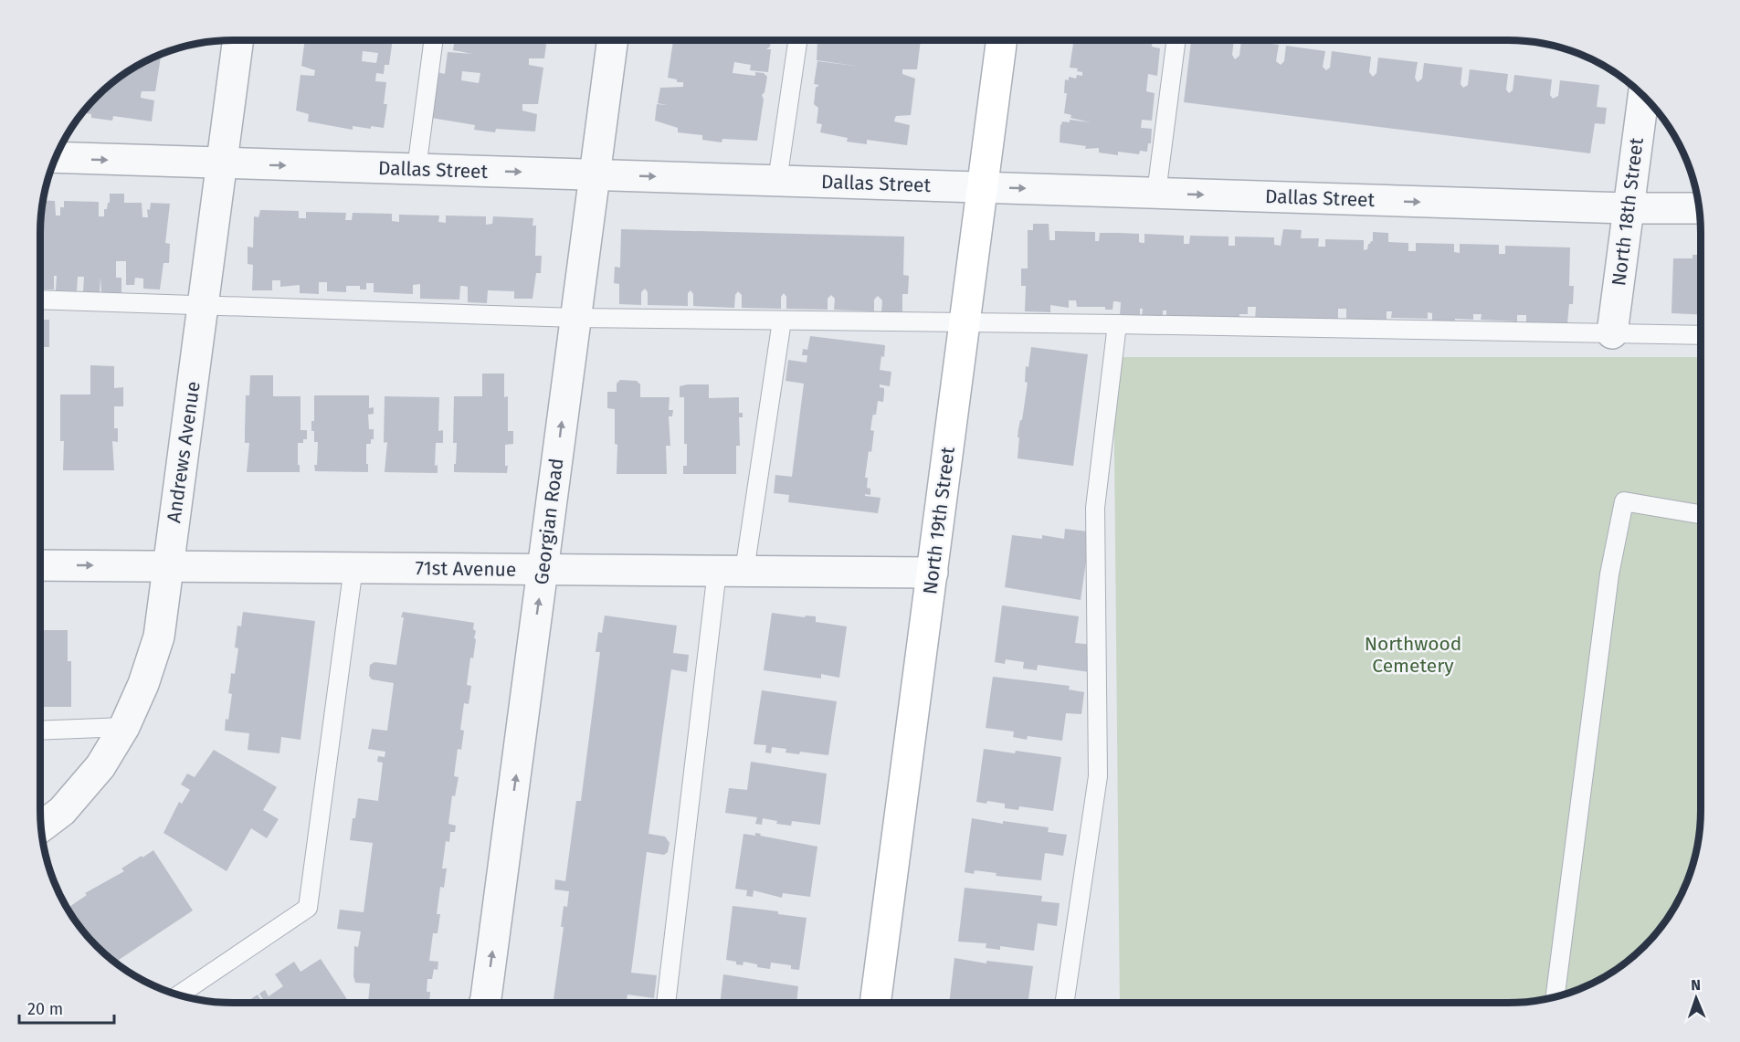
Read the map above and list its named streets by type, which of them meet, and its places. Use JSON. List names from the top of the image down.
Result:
{
  "streets": {
    "street": [
      "Dallas Street",
      "North 18th Street",
      "Andrews Avenue",
      "North 19th Street",
      "Georgian Road",
      "71st Avenue"
    ]
  },
  "crossings": [
    ["Dallas Street", "North 18th Street"],
    ["Dallas Street", "Andrews Avenue"],
    ["Dallas Street", "North 19th Street"],
    ["Dallas Street", "Georgian Road"],
    ["Andrews Avenue", "71st Avenue"],
    ["North 19th Street", "71st Avenue"],
    ["Georgian Road", "71st Avenue"]
  ],
  "one_way": ["Dallas Street", "Georgian Road"],
  "parks": ["Northwood Cemetery"],
  "scale_bar": "20 m",
  "north": "top"
}
